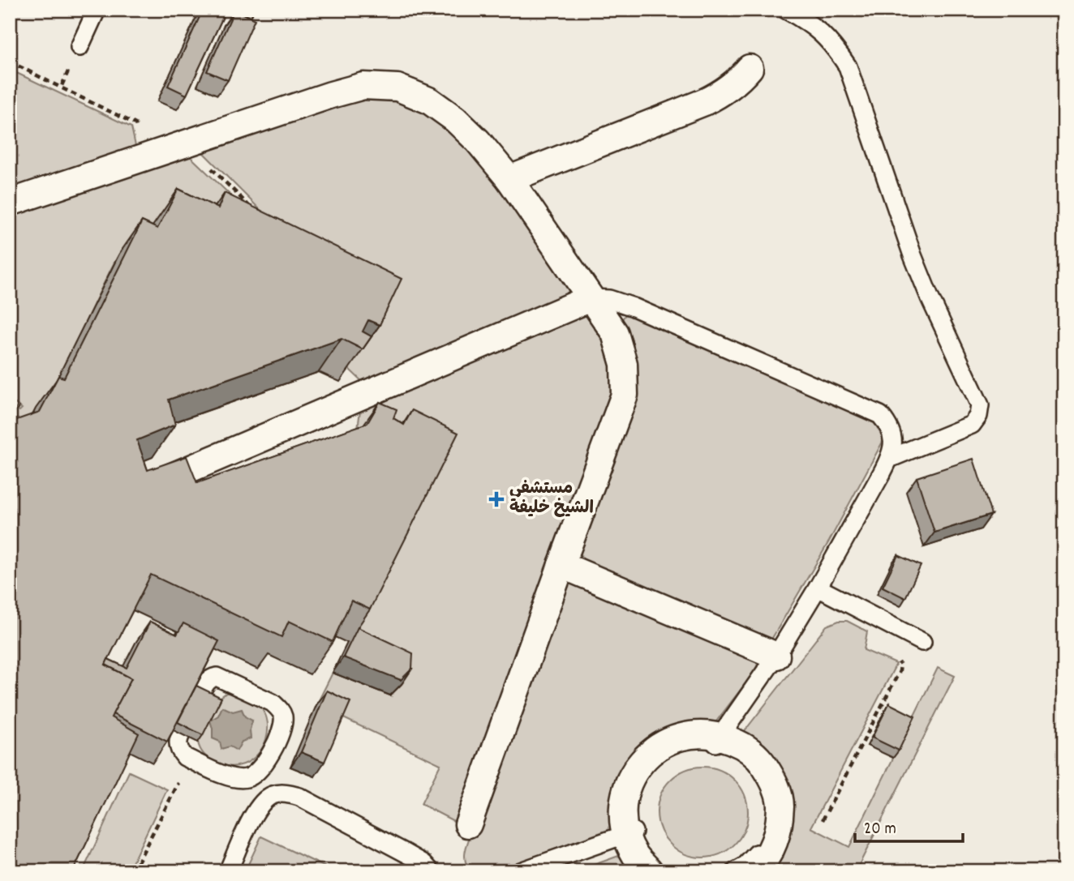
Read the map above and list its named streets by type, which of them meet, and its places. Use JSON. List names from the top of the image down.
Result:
{
  "places": {
    "health": ["مستشفى الشيخ خليفة"]
  },
  "scale_bar": "20 m"
}
